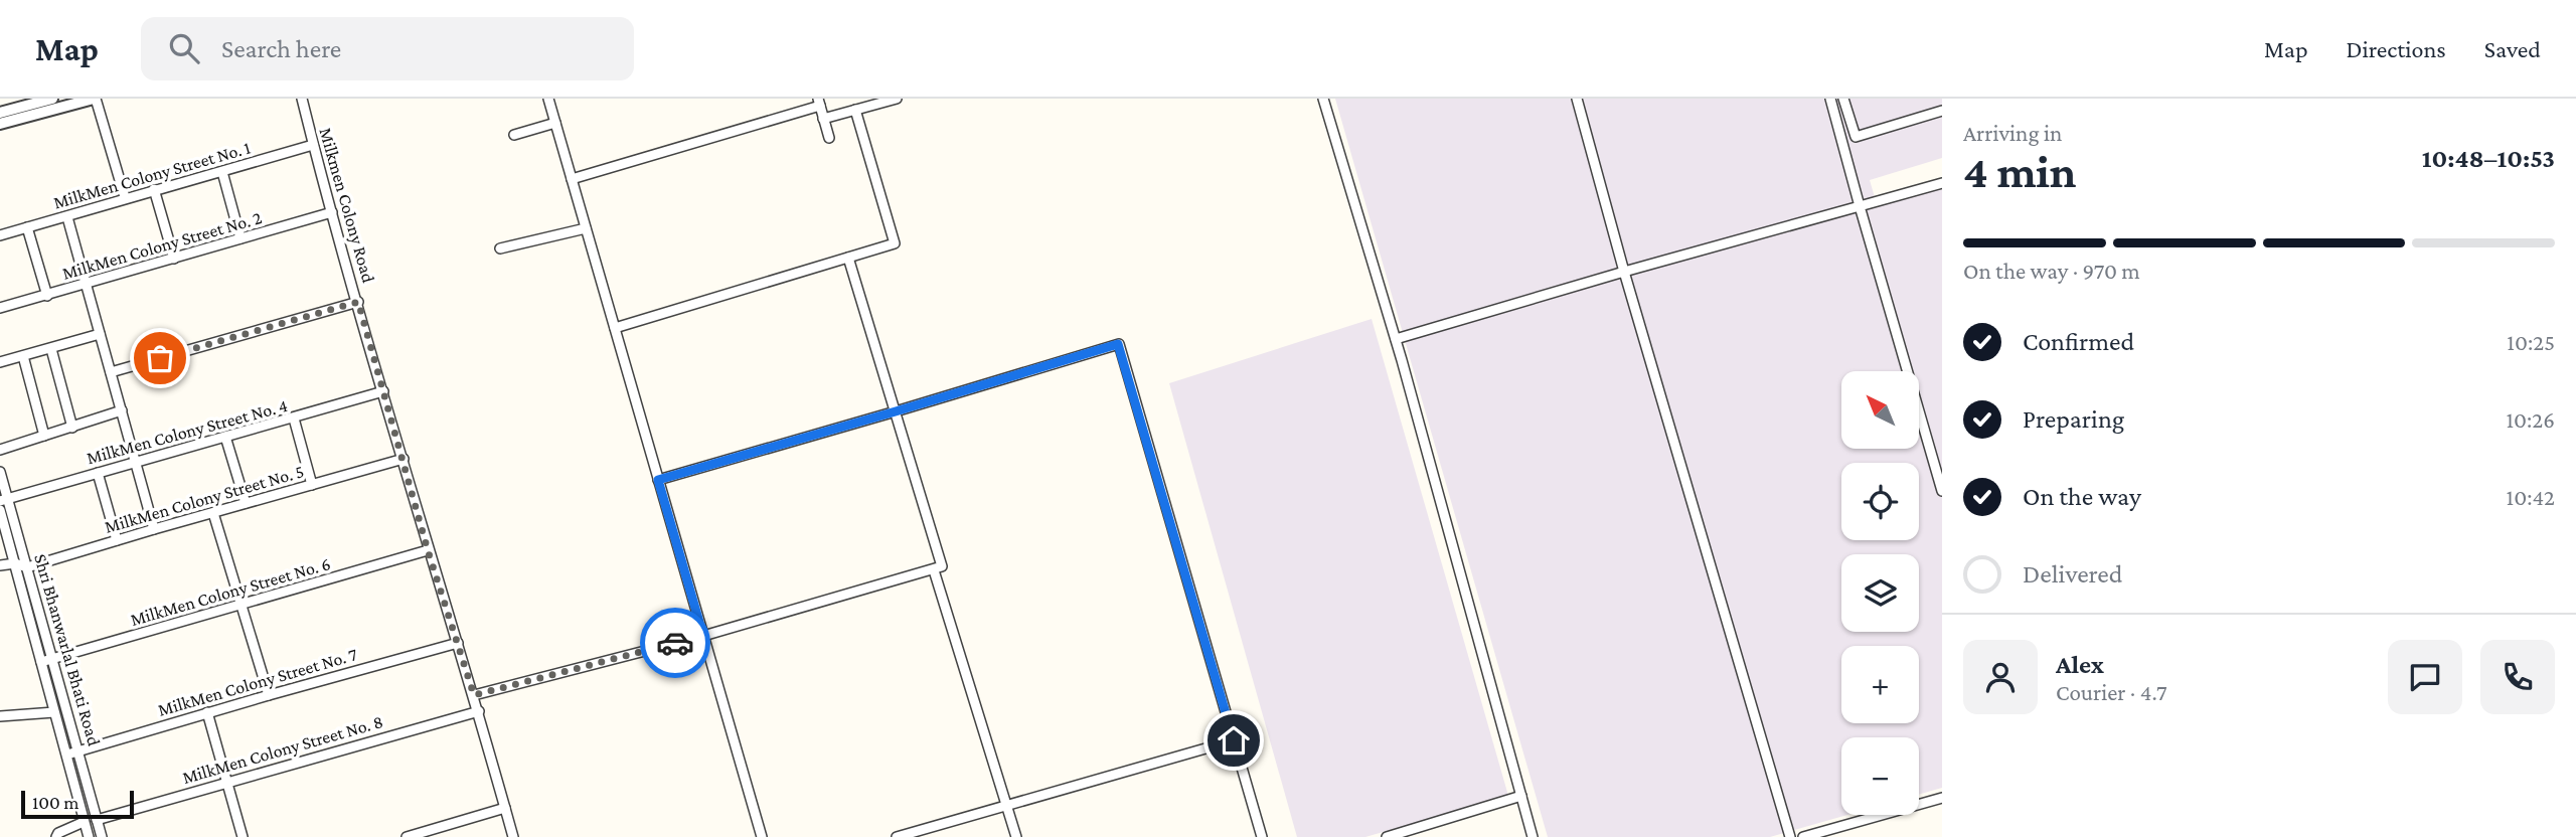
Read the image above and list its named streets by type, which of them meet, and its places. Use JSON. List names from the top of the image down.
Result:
{
  "streets": {
    "street": [
      "MilkMen Colony Street No. 1",
      "Milkmen Colony Road",
      "MilkMen Colony Street No. 2",
      "MilkMen Colony Street No. 4",
      "MilkMen Colony Street No. 5",
      "MilkMen Colony Street No. 6",
      "Shri Bhanwarlal Bhati Road",
      "MilkMen Colony Street No. 7",
      "MilkMen Colony Street No. 8"
    ]
  },
  "crossings": [
    ["MilkMen Colony Street No. 1", "Milkmen Colony Road"],
    ["Milkmen Colony Road", "MilkMen Colony Street No. 2"],
    ["Milkmen Colony Road", "MilkMen Colony Street No. 4"],
    ["Milkmen Colony Road", "MilkMen Colony Street No. 5"],
    ["Milkmen Colony Road", "MilkMen Colony Street No. 6"],
    ["Milkmen Colony Road", "MilkMen Colony Street No. 7"],
    ["Milkmen Colony Road", "MilkMen Colony Street No. 8"],
    ["MilkMen Colony Street No. 4", "Shri Bhanwarlal Bhati Road"],
    ["MilkMen Colony Street No. 5", "Shri Bhanwarlal Bhati Road"],
    ["MilkMen Colony Street No. 6", "Shri Bhanwarlal Bhati Road"],
    ["Shri Bhanwarlal Bhati Road", "MilkMen Colony Street No. 7"],
    ["Shri Bhanwarlal Bhati Road", "MilkMen Colony Street No. 8"]
  ],
  "scale_bar": "100 m",
  "north": "top left",
  "page": {
    "header": "Map",
    "search": "Search here",
    "nav": ["Map", "Directions", "Saved"],
    "heading": ["4 min", "Arriving in", "10:48–10:53"],
    "panel": ["Alex", "Courier · 4.7"],
    "bar": "On the way · 970 m",
    "list": [
      ["Confirmed", "10:25"],
      ["Preparing", "10:26"],
      ["On the way", "10:42"],
      "Delivered"
    ],
    "map_buttons": ["+", "−"],
    "scale": "100 m"
  }
}
